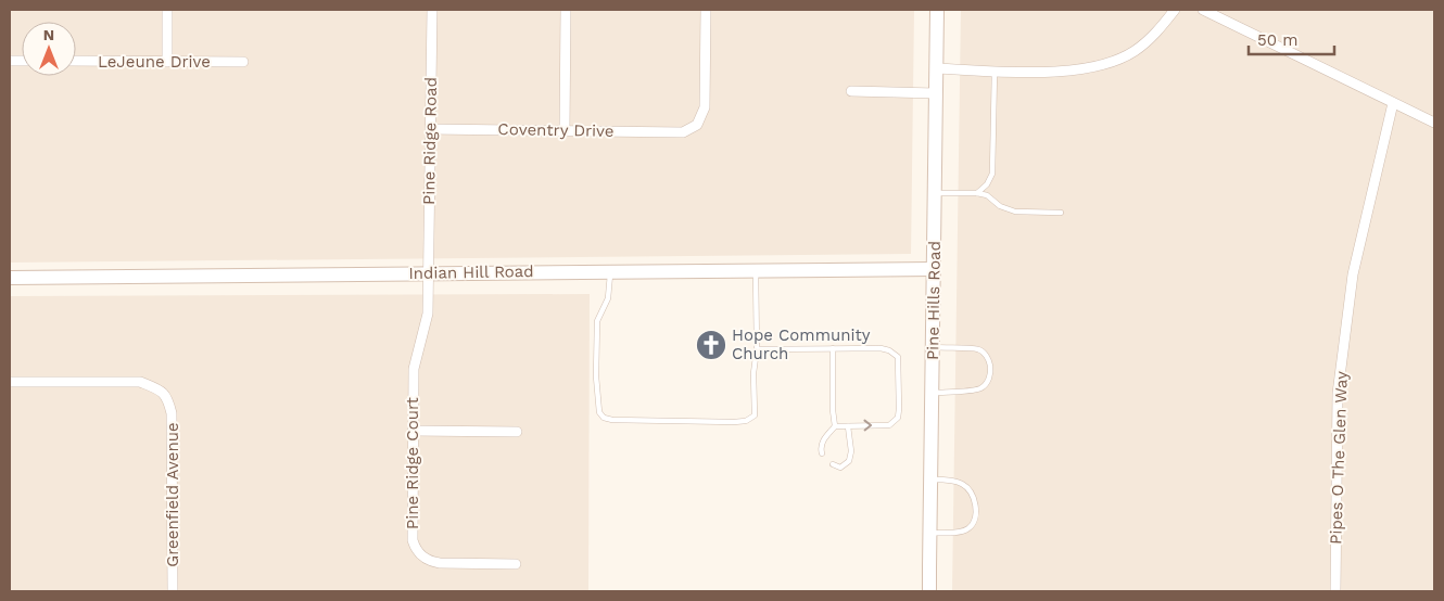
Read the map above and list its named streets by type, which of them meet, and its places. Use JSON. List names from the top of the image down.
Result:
{
  "streets": {
    "street": [
      "LeJeune Drive",
      "Coventry Drive",
      "Pine Ridge Road",
      "Indian Hill Road",
      "Pine Hills Road",
      "Pipes O The Glen Way",
      "Pine Ridge Court",
      "Greenfield Avenue"
    ]
  },
  "crossings": [
    ["Coventry Drive", "Pine Ridge Road"],
    ["Pine Ridge Road", "Indian Hill Road"],
    ["Pine Ridge Road", "Pine Ridge Court"],
    ["Indian Hill Road", "Pine Hills Road"],
    ["Indian Hill Road", "Pine Ridge Court"]
  ],
  "places": {
    "church": ["Hope Community Church"]
  },
  "scale_bar": "50 m",
  "north": "top"
}
